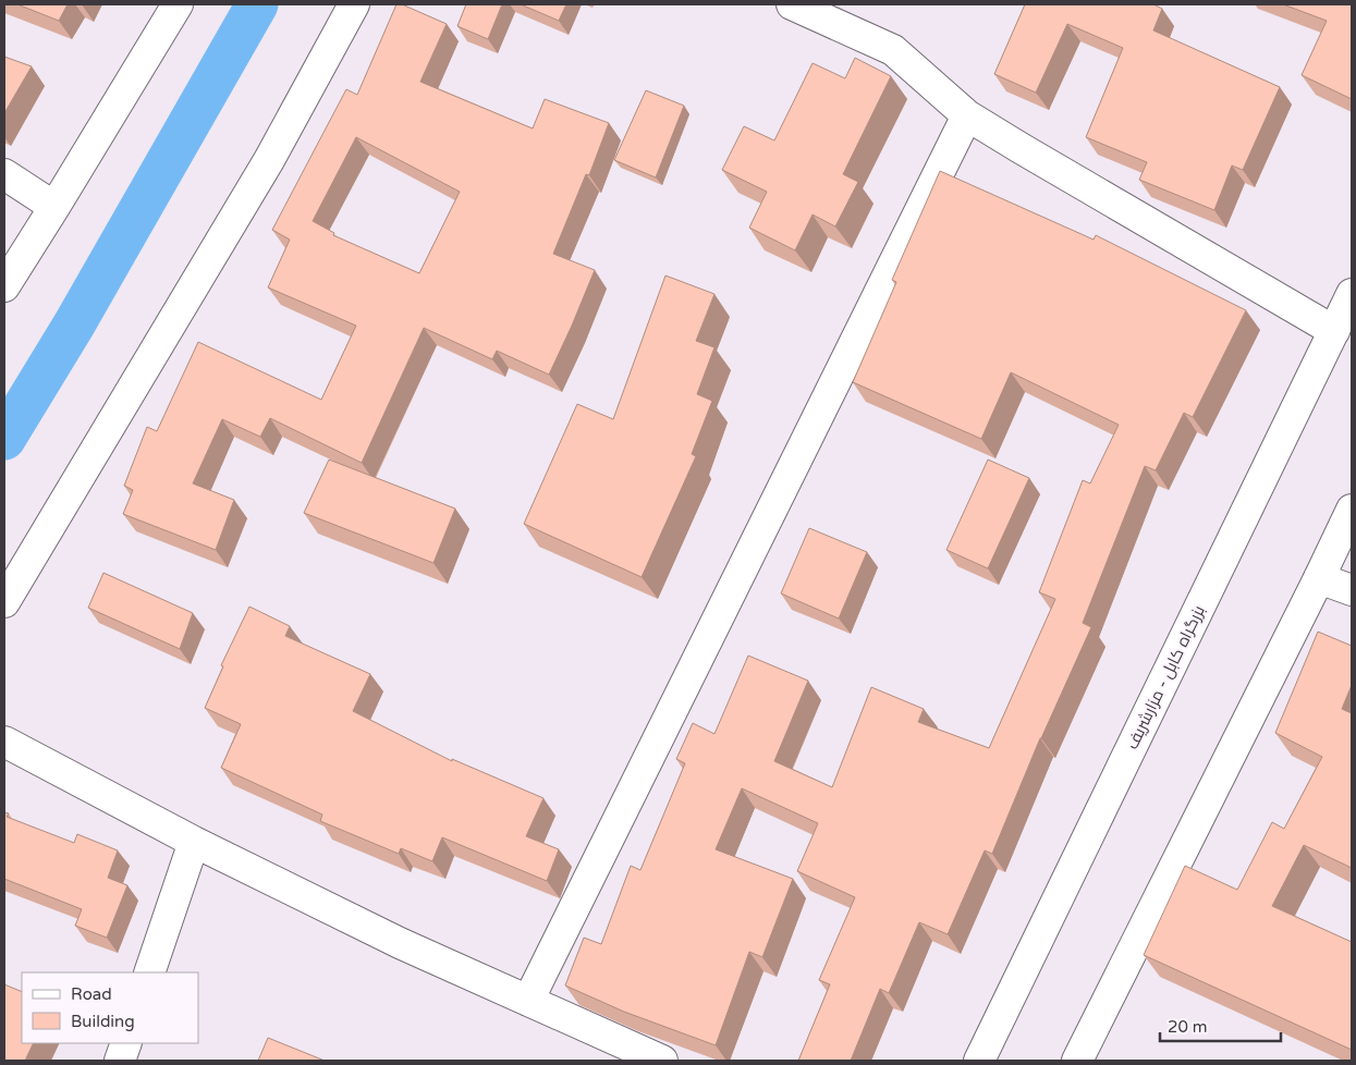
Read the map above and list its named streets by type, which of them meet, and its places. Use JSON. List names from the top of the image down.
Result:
{
  "streets": {
    "main road": ["بزرگراه کابل - مزارشریف"]
  },
  "legend": ["Road", "Building"],
  "scale_bar": "20 m"
}
